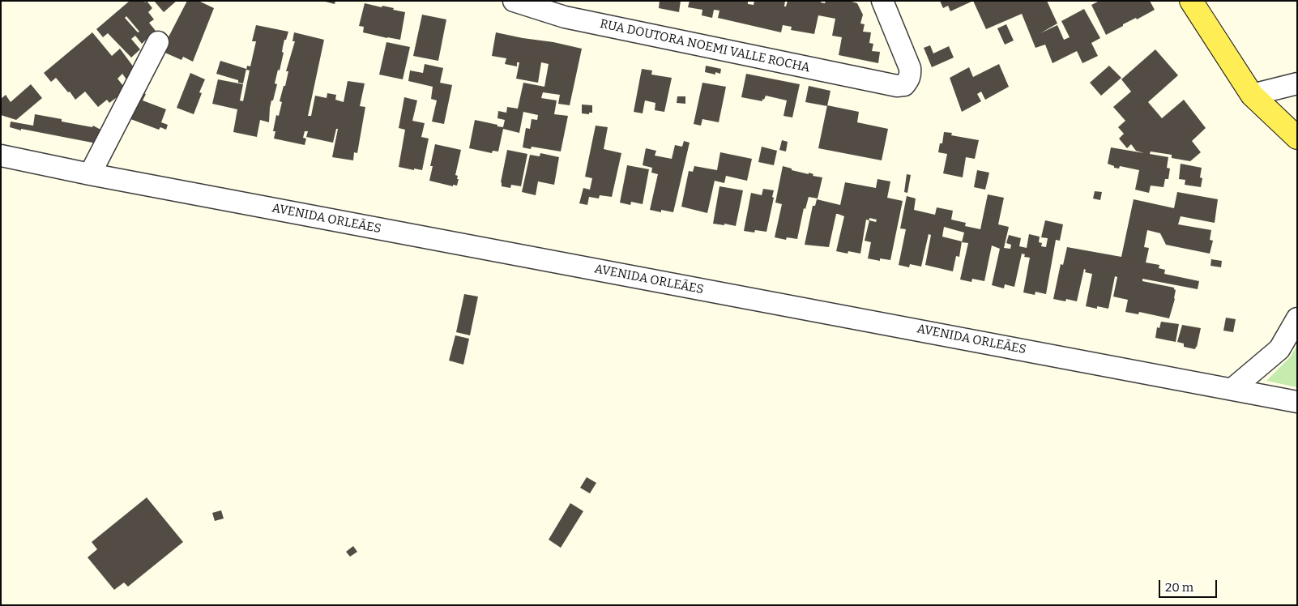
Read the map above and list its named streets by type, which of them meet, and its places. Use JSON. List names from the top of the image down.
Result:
{
  "streets": {
    "street": ["RUA DOUTORA NOEMI VALLE ROCHA", "AVENIDA ORLEÃES"]
  },
  "scale_bar": "20 m"
}
